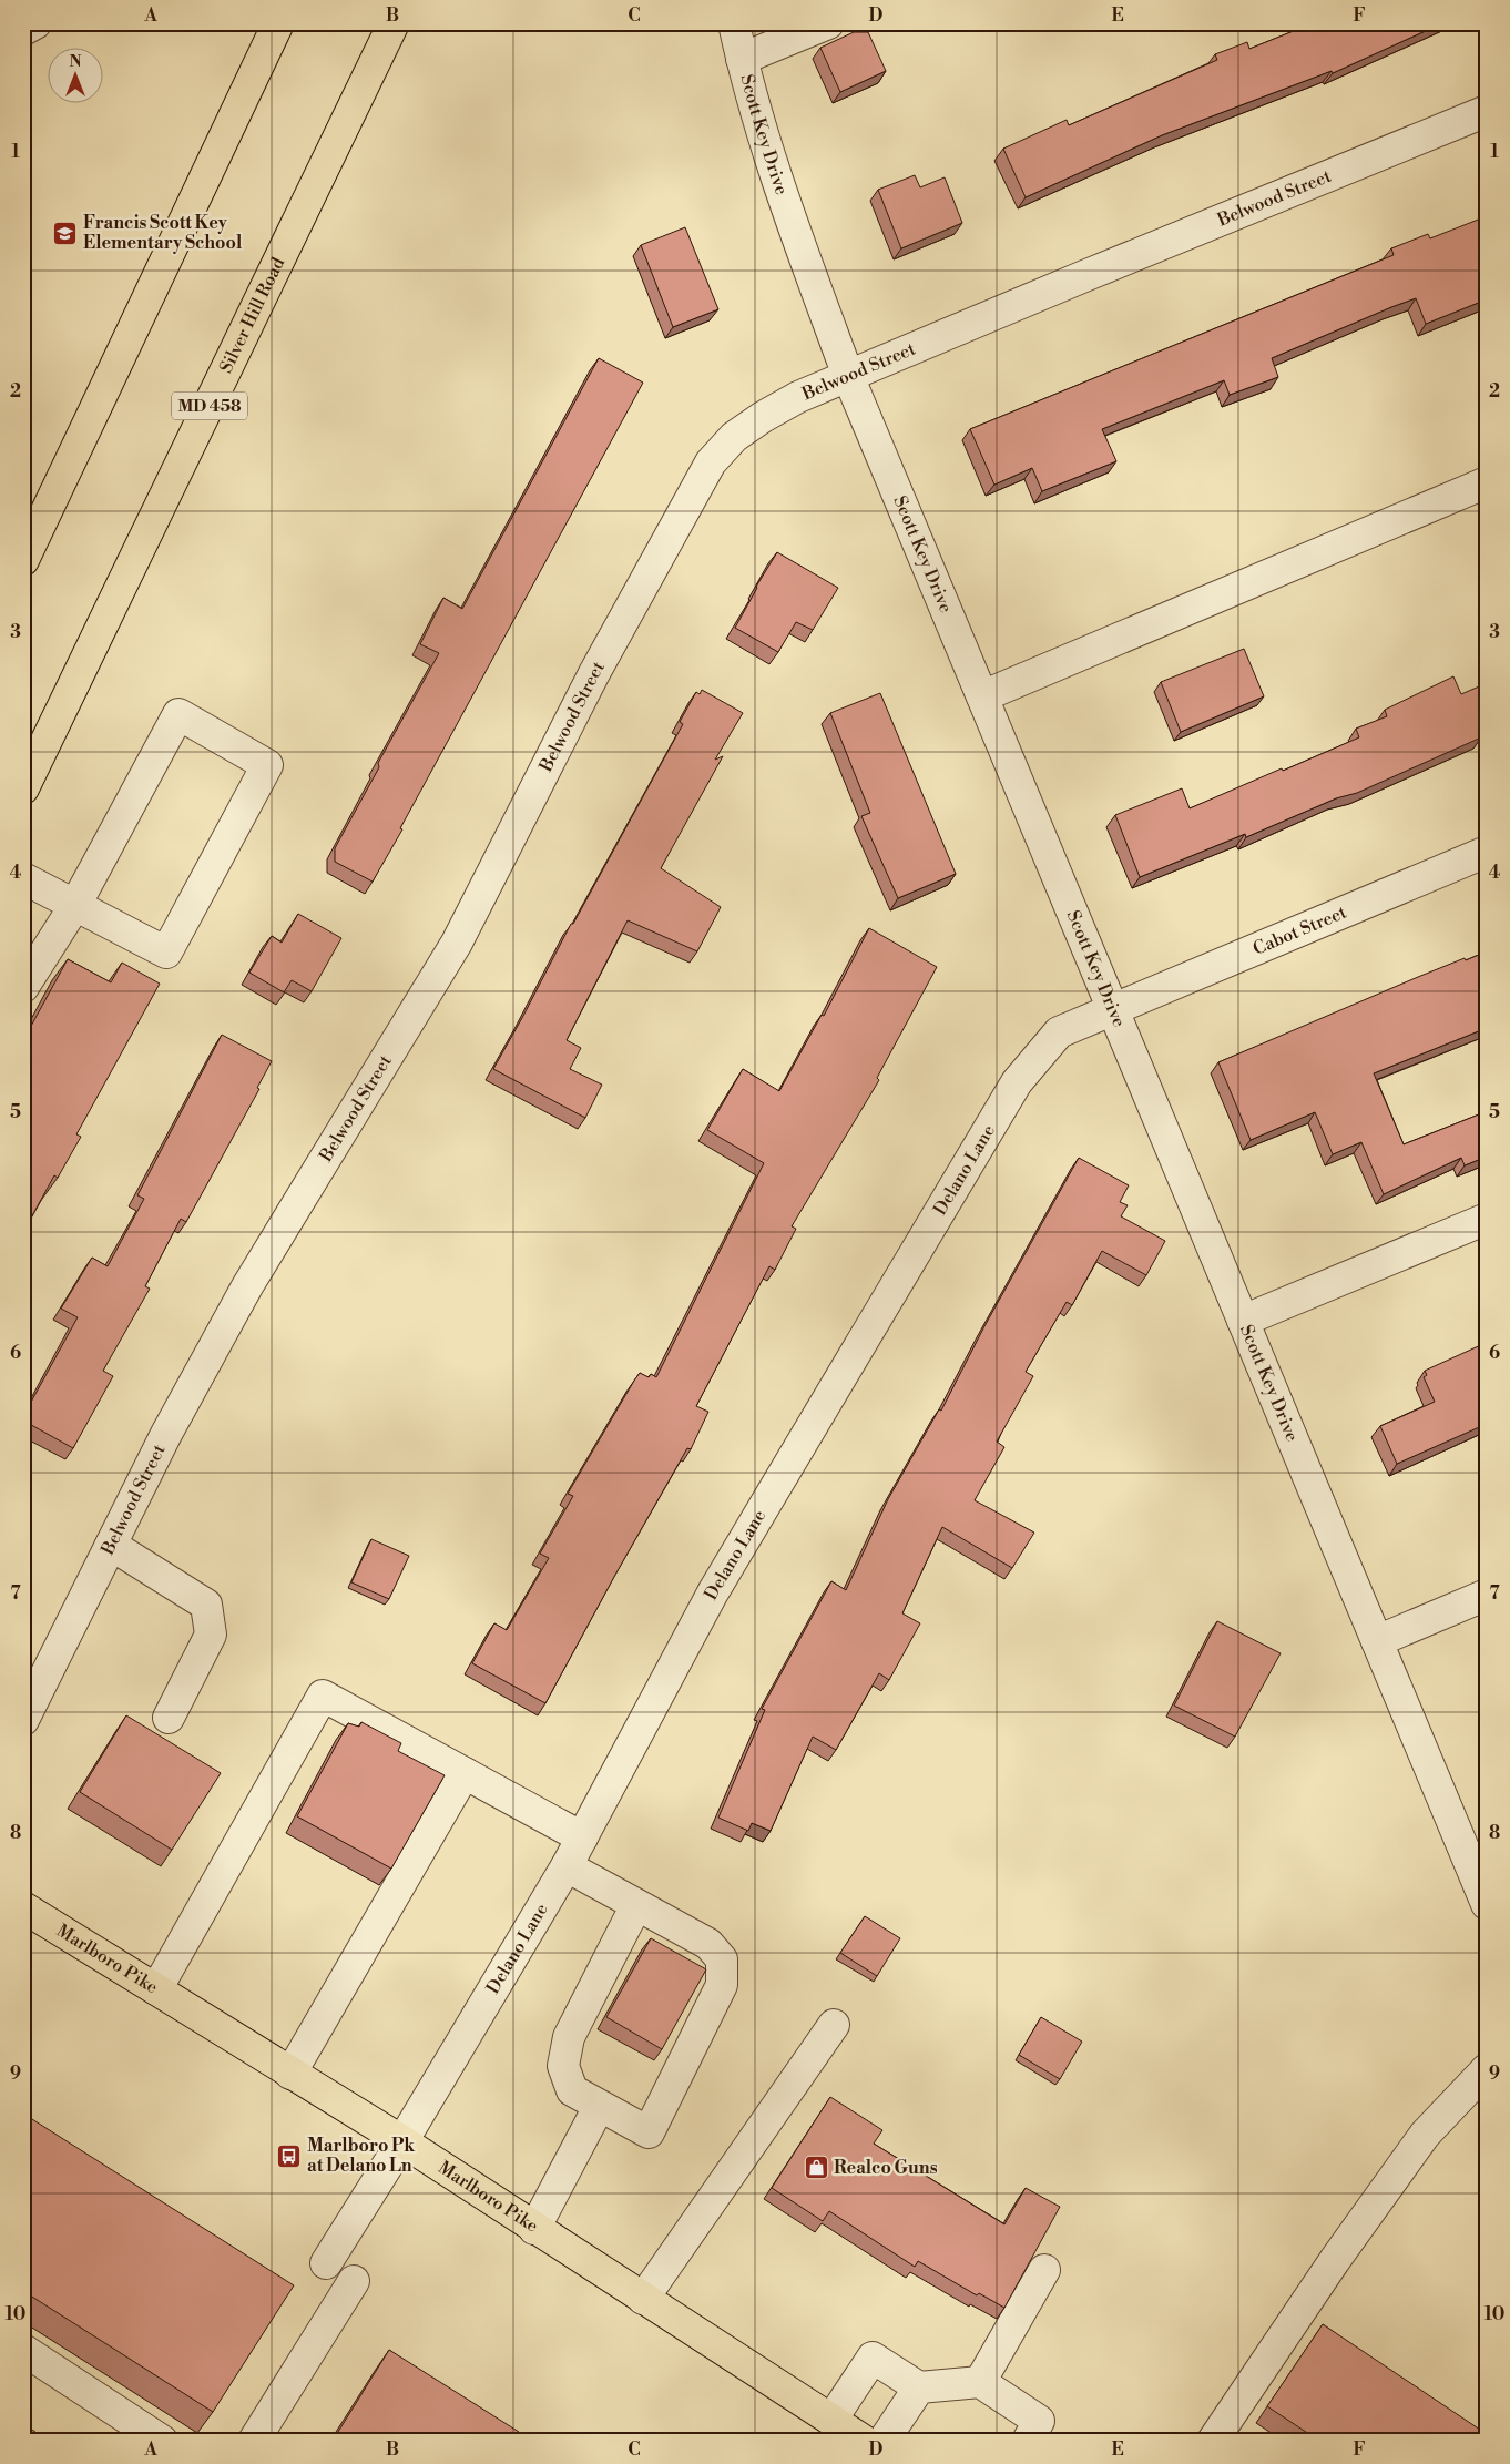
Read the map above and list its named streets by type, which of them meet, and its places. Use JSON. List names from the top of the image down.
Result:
{
  "streets": {
    "main road": ["Silver Hill Road", "MD 458", "Marlboro Pike"],
    "street": [
      "Scott Key Drive",
      "Belwood Street",
      "Cabot Street",
      "Delano Lane"
    ]
  },
  "crossings": [
    ["Scott Key Drive", "Belwood Street"],
    ["Scott Key Drive", "Cabot Street"],
    ["Scott Key Drive", "Delano Lane"],
    ["Cabot Street", "Delano Lane"],
    ["Delano Lane", "Marlboro Pike"]
  ],
  "places": {
    "school or university": ["Francis Scott Key Elementary School"],
    "bus stop": ["Marlboro Pk at Delano Ln"],
    "shop": ["Realco Guns"]
  },
  "north": "top",
  "grid": {
    "columns": [
      "A",
      "B",
      "C",
      "D",
      "E",
      "F"
    ],
    "rows": [
      "1",
      "2",
      "3",
      "4",
      "5",
      "6",
      "7",
      "8",
      "9",
      "10"
    ]
  }
}
